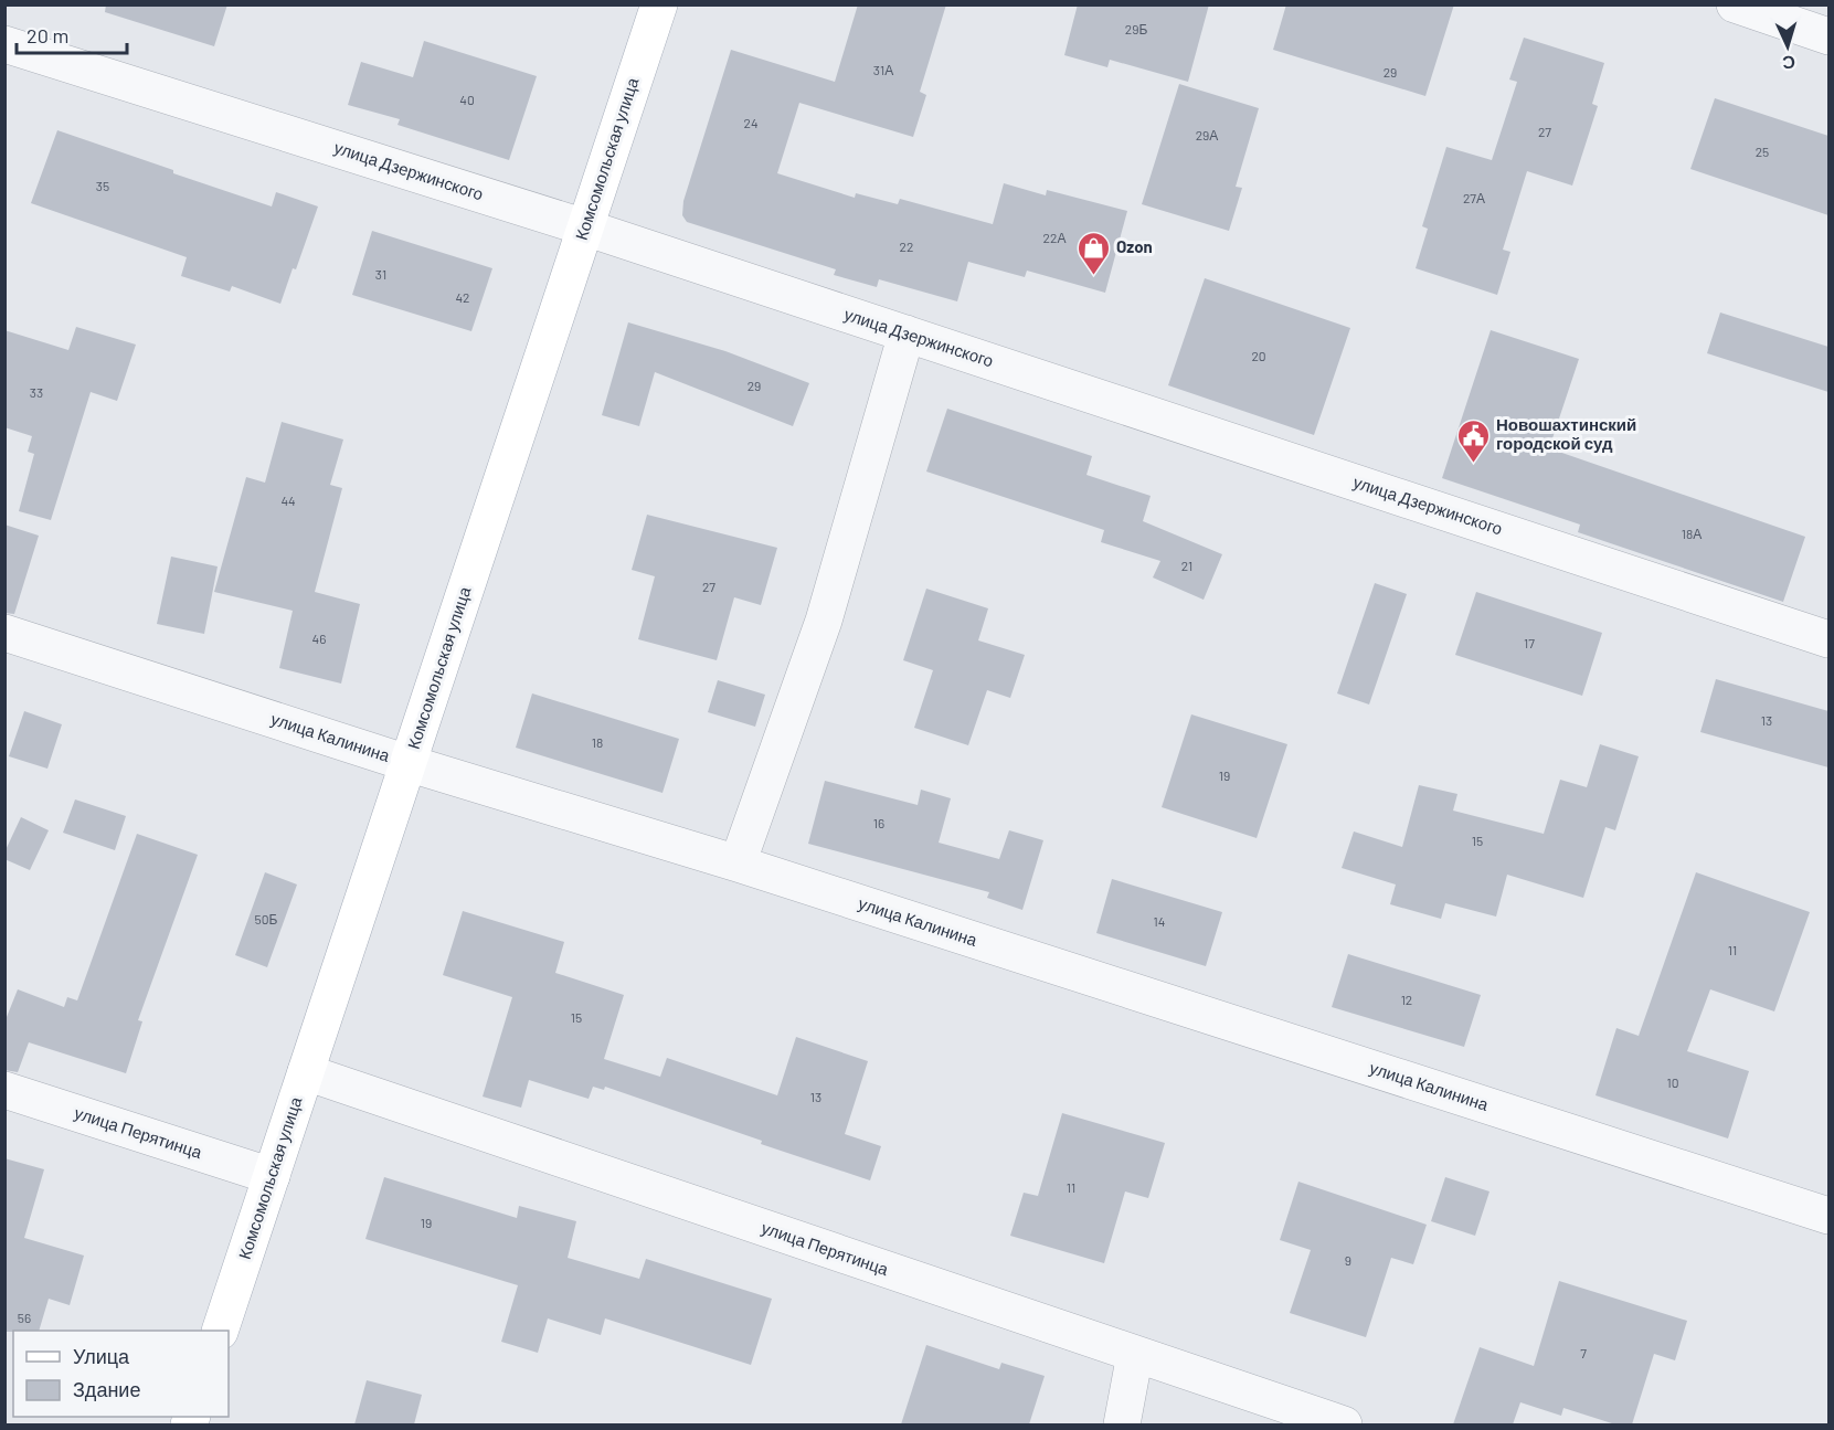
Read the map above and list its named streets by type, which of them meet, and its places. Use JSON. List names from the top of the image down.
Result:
{
  "streets": {
    "main road": ["Комсомольская улица"],
    "street": ["улица Дзержинского", "улица Калинина", "улица Перятинца"]
  },
  "crossings": [
    ["Комсомольская улица", "улица Дзержинского"],
    ["Комсомольская улица", "улица Калинина"],
    ["Комсомольская улица", "улица Перятинца"]
  ],
  "places": {
    "shop": ["Ozon"],
    "public building": ["Новошахтинский городской суд"]
  },
  "house_numbers": [
    "29Б",
    "31А",
    "29",
    "40",
    "24",
    "27",
    "29А",
    "25",
    "35",
    "27А",
    "22А",
    "22",
    "31",
    "42",
    "20",
    "29",
    "33",
    "44",
    "18А",
    "21",
    "27",
    "46",
    "17",
    "13",
    "18",
    "19",
    "16",
    "15",
    "50Б",
    "14",
    "11",
    "12",
    "15",
    "10",
    "13",
    "11",
    "19",
    "9",
    "56",
    "7"
  ],
  "legend": ["Улица", "Здание"],
  "scale_bar": "20 m",
  "north": "bottom"
}
